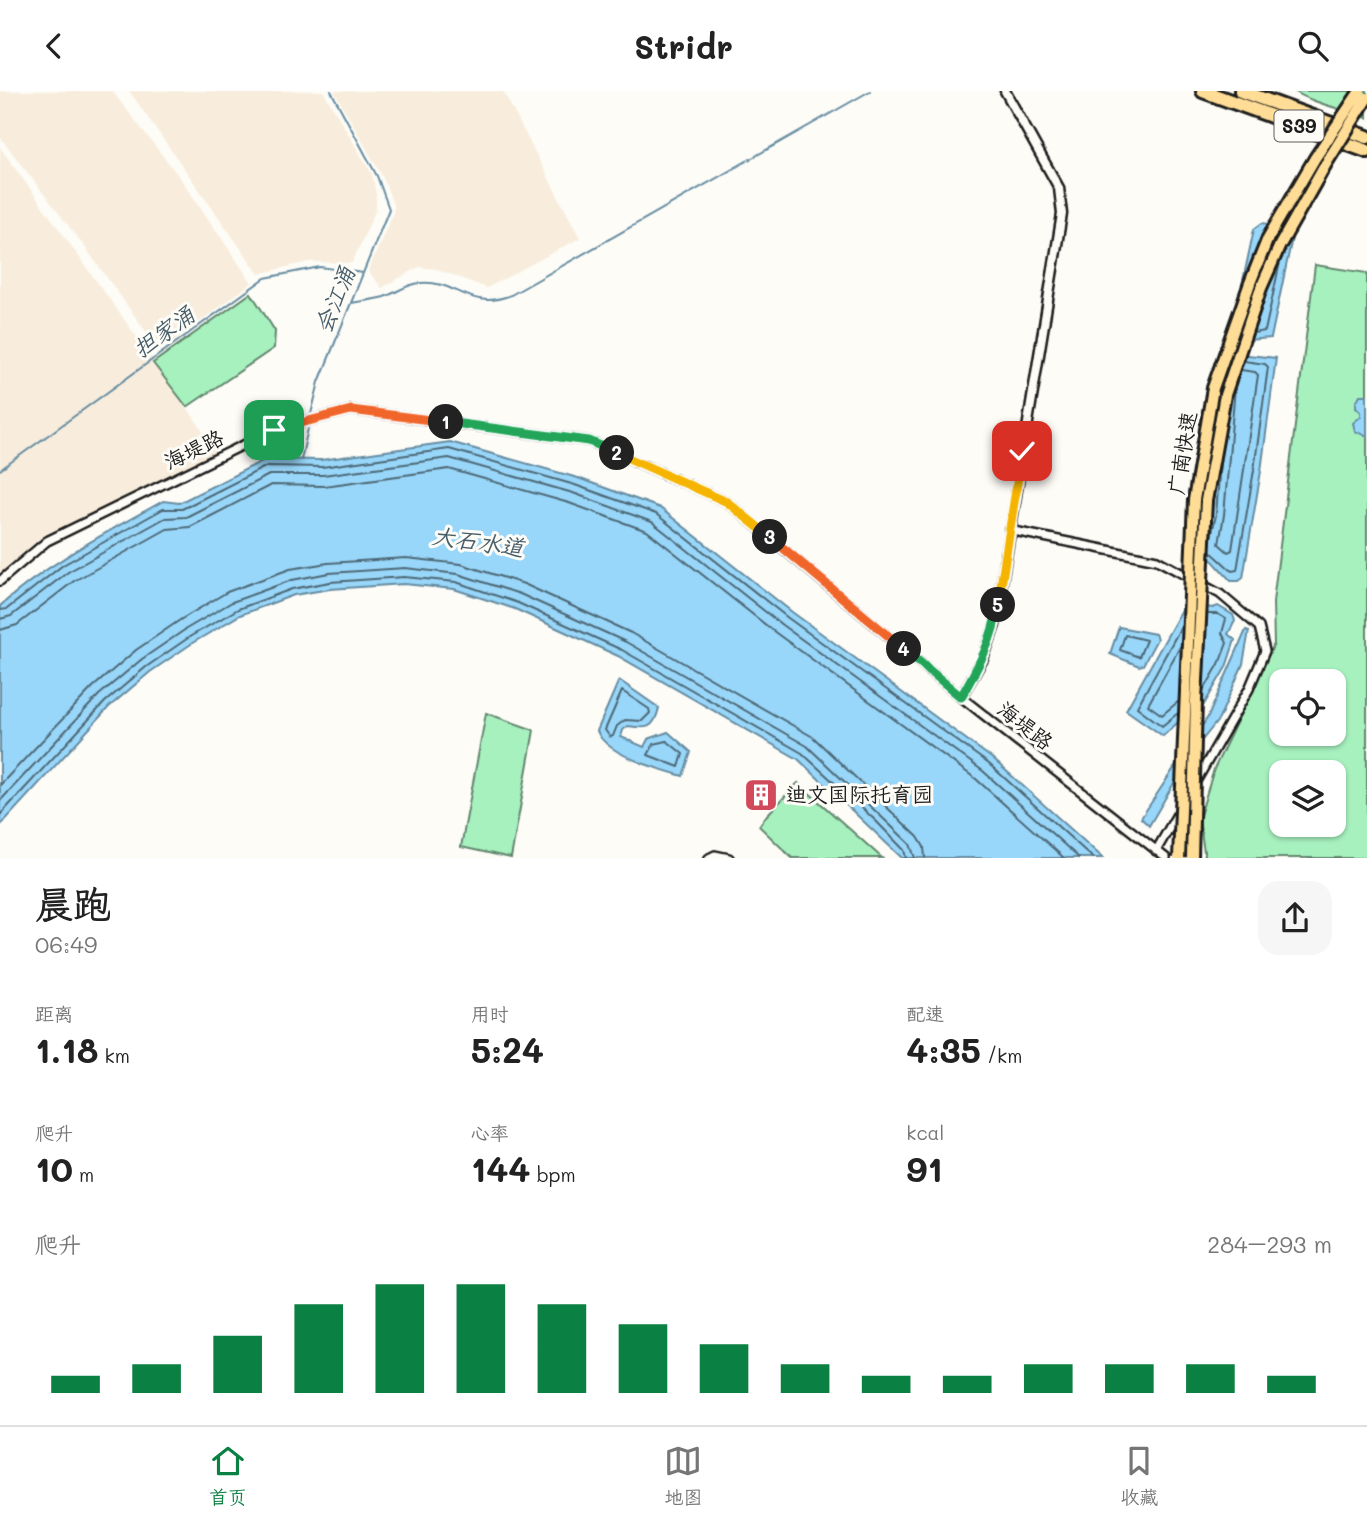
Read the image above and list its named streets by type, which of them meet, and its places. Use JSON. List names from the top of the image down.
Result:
{
  "streets": {
    "highway": ["S39", "广南快速"],
    "street": ["海堤路"]
  },
  "water": ["会江涌", "担家涌", "大石水道"],
  "places": {
    "building": ["迪文国际托育园"]
  },
  "page": {
    "header": "Stridr",
    "pins": [
      "1",
      "2",
      "3",
      "5",
      "4"
    ],
    "heading": ["晨跑", "06:49"],
    "stats": [
      ["距离", "1.18 km"],
      ["用时", "5:24"],
      ["配速", "4:35 /km"],
      ["爬升", "10 m"],
      ["心率", "144 bpm"],
      ["kcal", "91"]
    ],
    "chart": ["爬升", "284–293 m"],
    "tabs": ["首页", "地图", "收藏"]
  }
}
